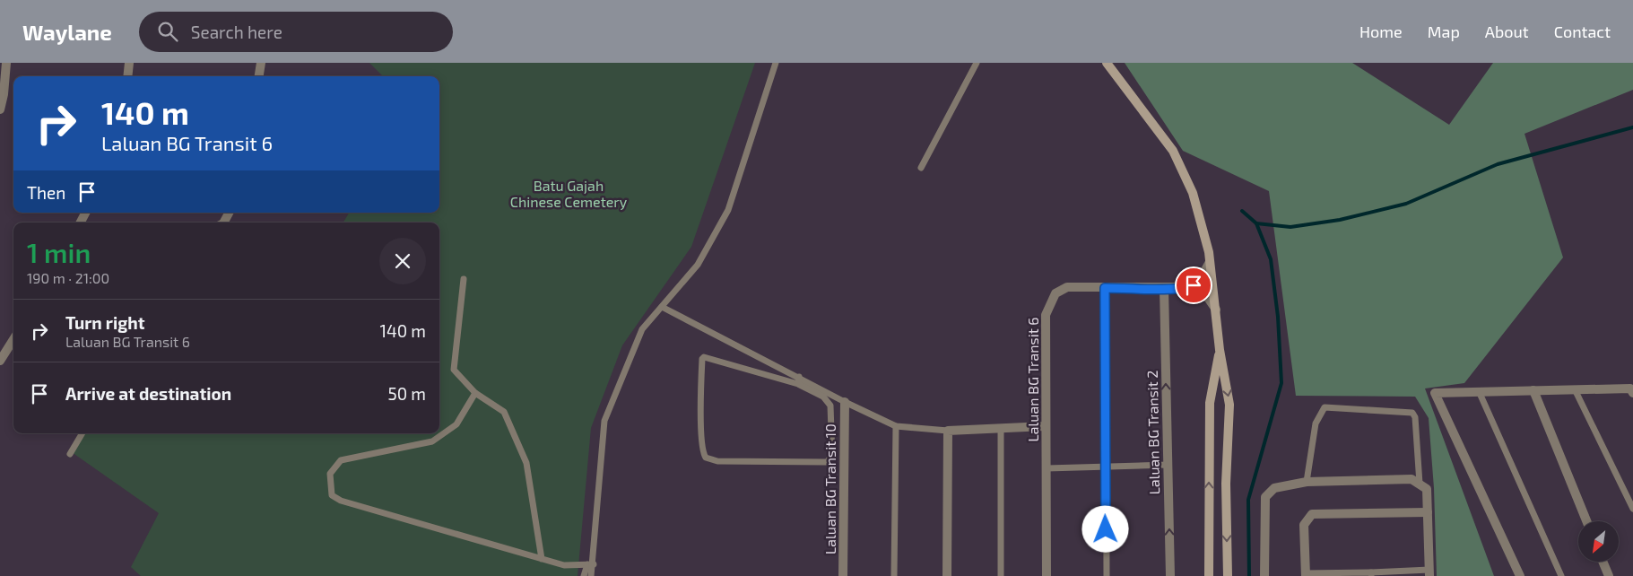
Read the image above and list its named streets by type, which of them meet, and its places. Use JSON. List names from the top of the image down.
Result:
{
  "streets": {
    "street": ["Laluan BG Transit 6", "Laluan BG Transit 2", "Laluan BG Transit 10"]
  },
  "crossings": [
    ["Laluan BG Transit 6", "Laluan BG Transit 2"]
  ],
  "one_way": ["Laluan BG Transit 2"],
  "parks": ["Batu Gajah Chinese Cemetery"],
  "north": "bottom left",
  "page": {
    "header": "Waylane",
    "search": "Search here",
    "nav": [
      "Home",
      "Map",
      "About",
      "Contact"
    ],
    "turn": ["140 m", "Laluan BG Transit 6"],
    "then": "Then",
    "heading": ["1 min", "190 m · 21:00"],
    "list": [
      {
        "name": "Turn right",
        "note": "Laluan BG Transit 6",
        "value": "140 m"
      },
      {
        "name": "Arrive at destination",
        "value": "50 m"
      }
    ]
  }
}
